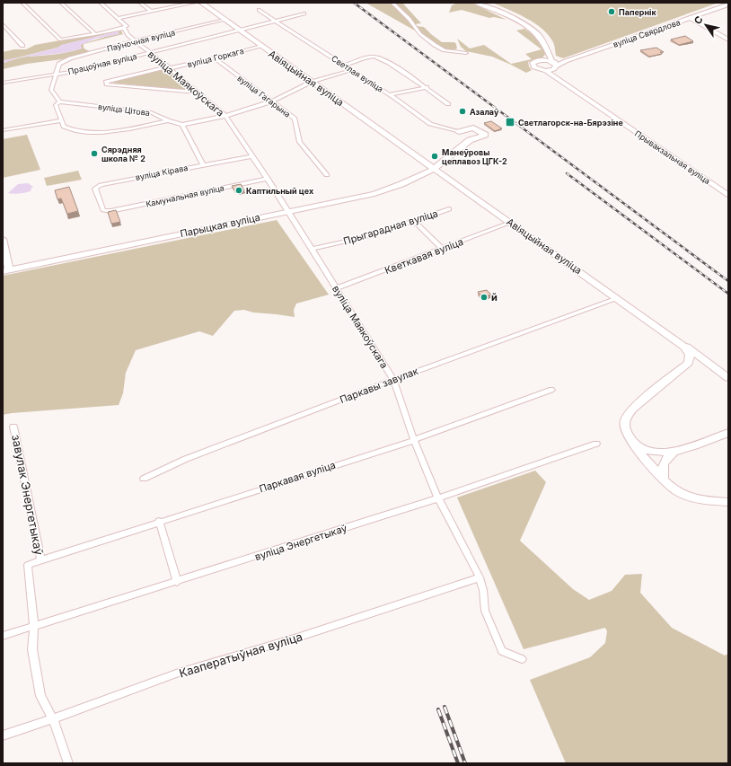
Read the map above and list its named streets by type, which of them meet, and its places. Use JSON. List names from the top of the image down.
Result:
{
  "streets": {
    "street": [
      "вуліца Свярдлова",
      "Паўночная вуліца",
      "вуліца Горкага",
      "Працоўная вуліца",
      "Светлая вуліца",
      "Авіяцыйная вуліца",
      "вуліца Маякоўскага",
      "вуліца Гагарына",
      "вуліца Цітова",
      "Прывакзальная вуліца",
      "вуліца Кірава",
      "Камунальная вуліца",
      "Парыцкая вуліца",
      "Прыгарадная вуліца",
      "Кветкавая вуліца",
      "Паркавы завулак",
      "Паркавая вуліца",
      "завулак Энергетыкаў",
      "вуліца Энергетыкаў",
      "Кааператыўная вуліца"
    ]
  },
  "crossings": [
    ["вуліца Свярдлова", "Прывакзальная вуліца"],
    ["Паўночная вуліца", "Працоўная вуліца"],
    ["Паўночная вуліца", "Авіяцыйная вуліца"],
    ["Паўночная вуліца", "вуліца Маякоўскага"],
    ["вуліца Горкага", "Авіяцыйная вуліца"],
    ["вуліца Горкага", "вуліца Маякоўскага"],
    ["вуліца Горкага", "вуліца Гагарына"],
    ["Працоўная вуліца", "Светлая вуліца"],
    ["Працоўная вуліца", "Авіяцыйная вуліца"],
    ["Працоўная вуліца", "вуліца Маякоўскага"],
    ["Светлая вуліца", "Парыцкая вуліца"],
    ["Авіяцыйная вуліца", "Парыцкая вуліца"],
    ["Авіяцыйная вуліца", "Кветкавая вуліца"],
    ["Авіяцыйная вуліца", "Паркавы завулак"],
    ["вуліца Маякоўскага", "вуліца Кірава"],
    ["вуліца Маякоўскага", "Камунальная вуліца"],
    ["вуліца Маякоўскага", "Парыцкая вуліца"],
    ["вуліца Маякоўскага", "Прыгарадная вуліца"],
    ["вуліца Маякоўскага", "Кветкавая вуліца"],
    ["вуліца Маякоўскага", "Паркавы завулак"],
    ["вуліца Маякоўскага", "Паркавая вуліца"],
    ["вуліца Маякоўскага", "вуліца Энергетыкаў"],
    ["вуліца Маякоўскага", "Кааператыўная вуліца"],
    ["вуліца Кірава", "Камунальная вуліца"],
    ["Паркавая вуліца", "завулак Энергетыкаў"],
    ["завулак Энергетыкаў", "вуліца Энергетыкаў"],
    ["завулак Энергетыкаў", "Кааператыўная вуліца"]
  ],
  "places": {
    "other": [
      "Папернік",
      "Азалаў",
      "Сярэдняя школа № 2",
      "Манеўровы цеплавоз ЦГК-2",
      "Каптильный цех",
      "й"
    ],
    "transit": ["Светлагорск-на-Бярэзіне"]
  },
  "north": "top left"
}
